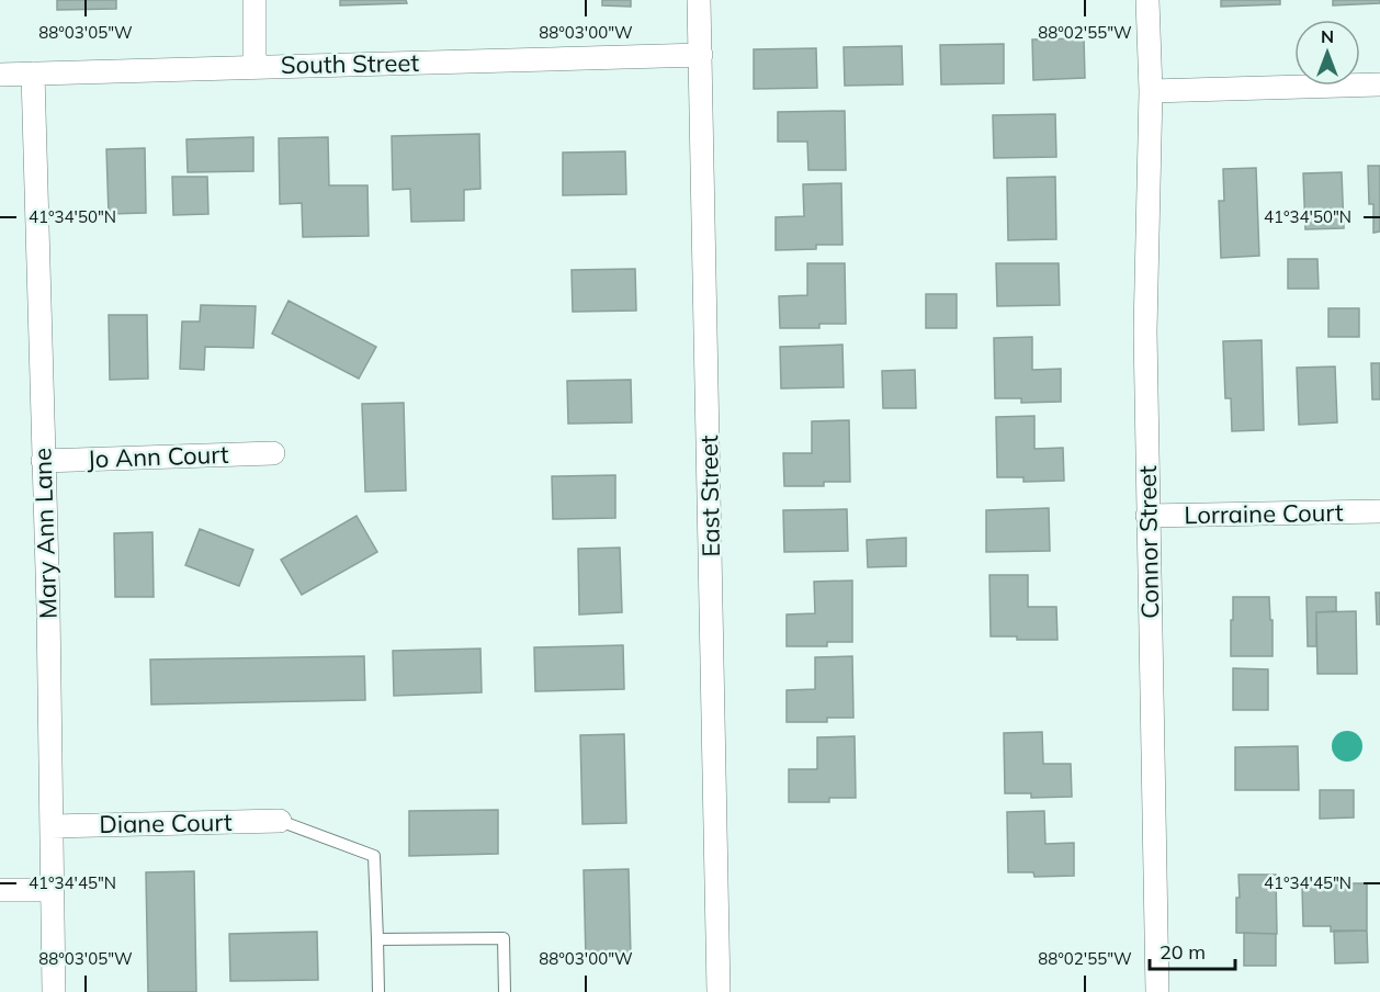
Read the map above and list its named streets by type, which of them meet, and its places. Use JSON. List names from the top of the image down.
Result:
{
  "streets": {
    "street": [
      "South Street",
      "Jo Ann Court",
      "East Street",
      "Lorraine Court",
      "Mary Ann Lane",
      "Connor Street",
      "Diane Court"
    ]
  },
  "crossings": [
    ["South Street", "East Street"],
    ["South Street", "Mary Ann Lane"],
    ["Jo Ann Court", "Mary Ann Lane"],
    ["Lorraine Court", "Connor Street"],
    ["Mary Ann Lane", "Diane Court"]
  ],
  "scale_bar": "20 m",
  "north": "top",
  "coordinates": [
    "88°03'05\"W",
    "88°03'00\"W",
    "88°02'55\"W",
    "41°34'50\"N",
    "41°34'45\"N"
  ]
}
